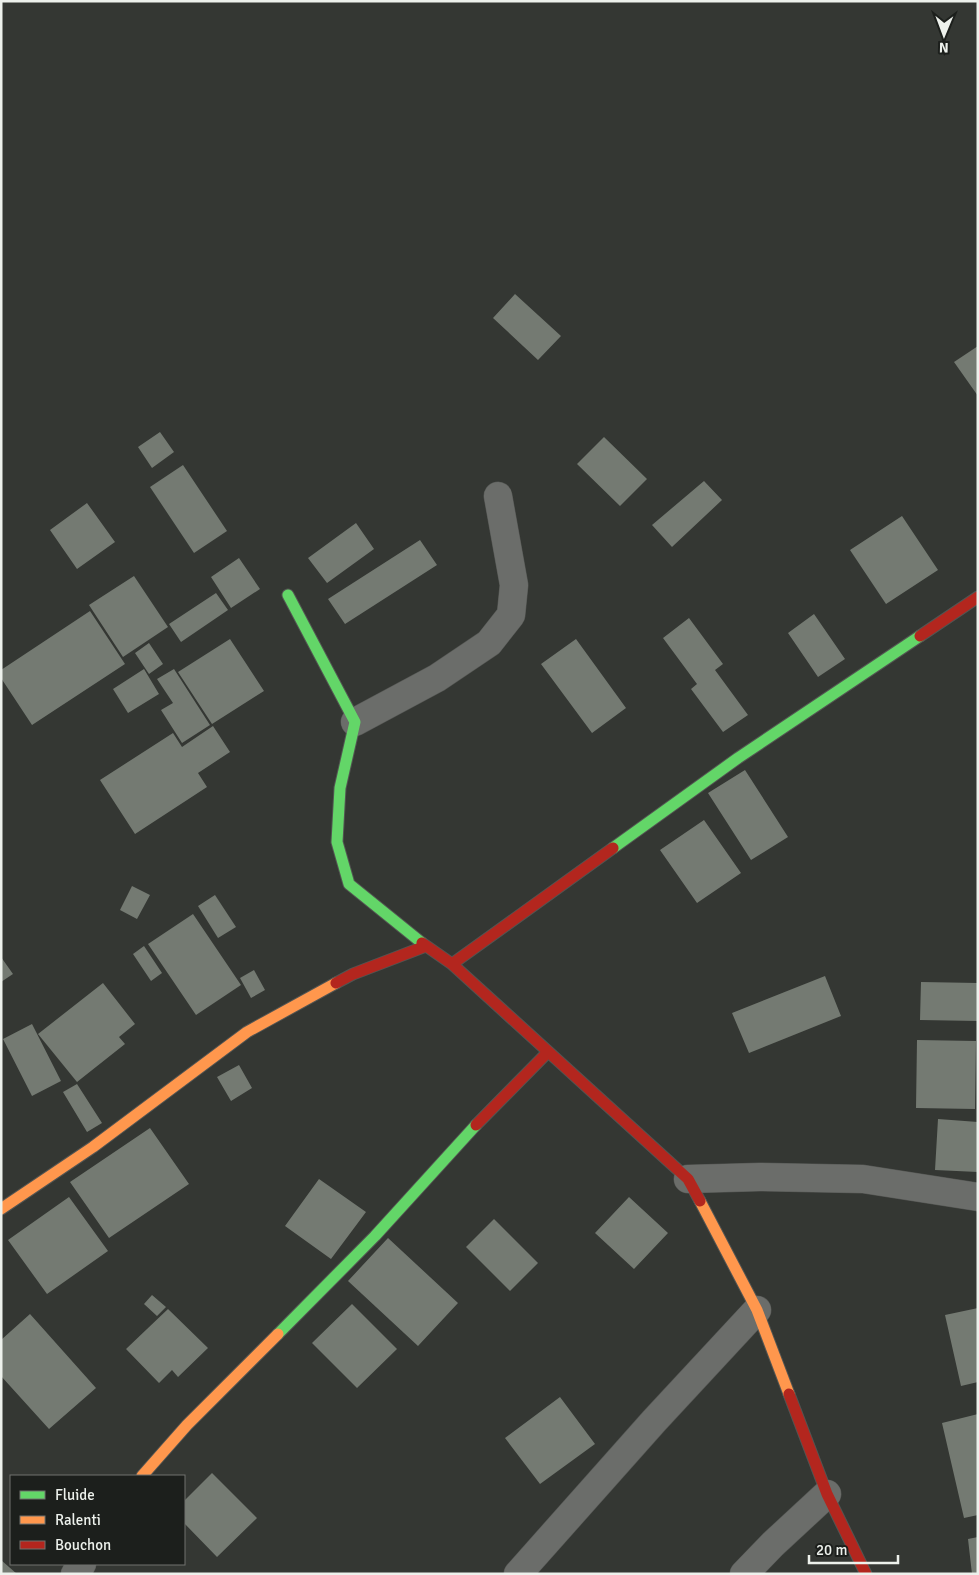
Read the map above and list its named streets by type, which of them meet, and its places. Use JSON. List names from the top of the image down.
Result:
{
  "legend": ["Fluide", "Ralenti", "Bouchon"],
  "scale_bar": "20 m",
  "north": "bottom"
}
